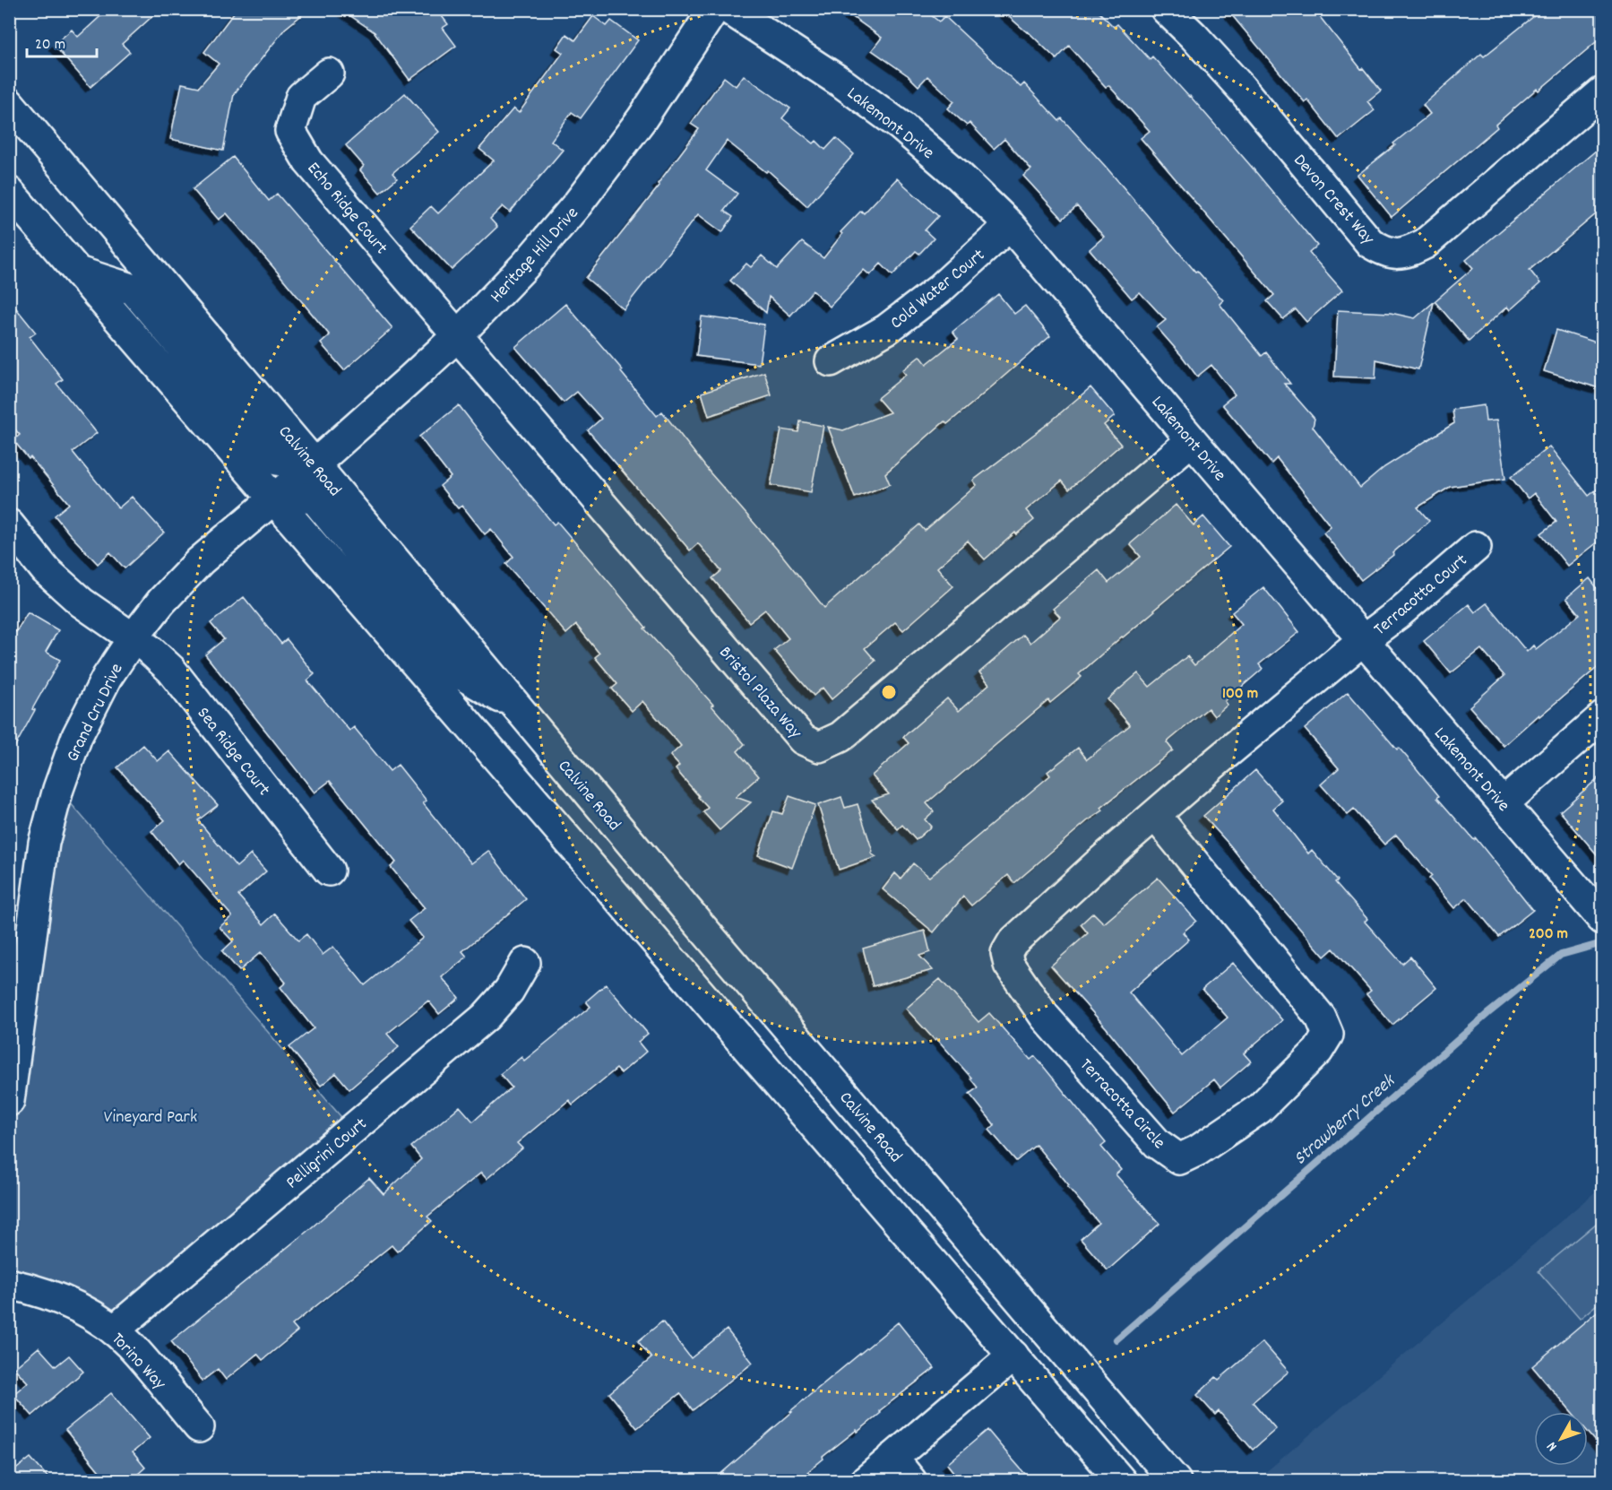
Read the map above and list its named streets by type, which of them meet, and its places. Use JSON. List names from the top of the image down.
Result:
{
  "streets": {
    "street": [
      "Lakemont Drive",
      "Devon Crest Way",
      "Echo Ridge Court",
      "Heritage Hill Drive",
      "Cold Water Court",
      "Calvine Road",
      "Terracotta Court",
      "Bristol Plaza Way",
      "Grand Cru Drive",
      "Sea Ridge Court",
      "Terracotta Circle",
      "Pelligrini Court",
      "Torino Way"
    ]
  },
  "crossings": [
    ["Lakemont Drive", "Cold Water Court"],
    ["Lakemont Drive", "Terracotta Court"],
    ["Lakemont Drive", "Bristol Plaza Way"],
    ["Lakemont Drive", "Terracotta Circle"],
    ["Echo Ridge Court", "Heritage Hill Drive"],
    ["Echo Ridge Court", "Bristol Plaza Way"],
    ["Heritage Hill Drive", "Calvine Road"],
    ["Heritage Hill Drive", "Bristol Plaza Way"],
    ["Heritage Hill Drive", "Grand Cru Drive"],
    ["Calvine Road", "Grand Cru Drive"],
    ["Terracotta Court", "Terracotta Circle"],
    ["Grand Cru Drive", "Sea Ridge Court"],
    ["Pelligrini Court", "Torino Way"]
  ],
  "water": ["Strawberry Creek"],
  "parks": ["Vineyard Park"],
  "scale_bar": "20 m",
  "north": "bottom left",
  "rings": ["100 m", "200 m"]
}
